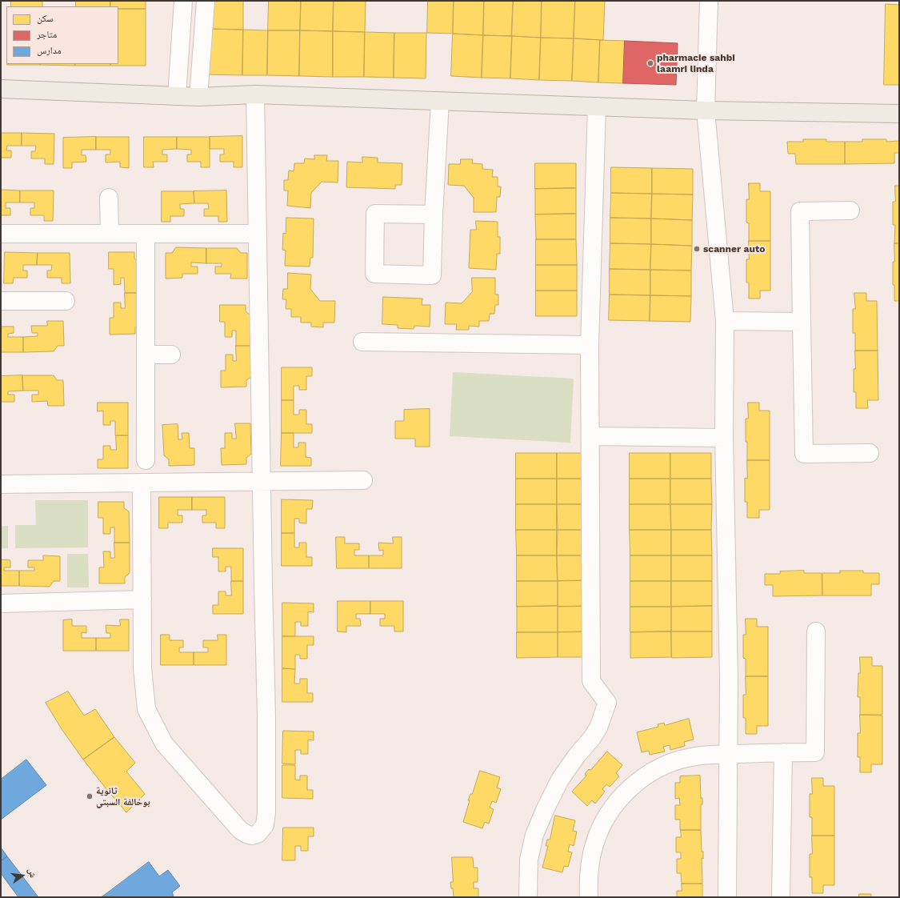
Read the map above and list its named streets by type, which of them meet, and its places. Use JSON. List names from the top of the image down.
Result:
{
  "places": ["pharmacie sahbi laamri linda", "scanner auto", "ثانوية بوخالفة السبتي"],
  "legend": ["سكن", "متاجر", "مدارس"],
  "north": "right"
}
